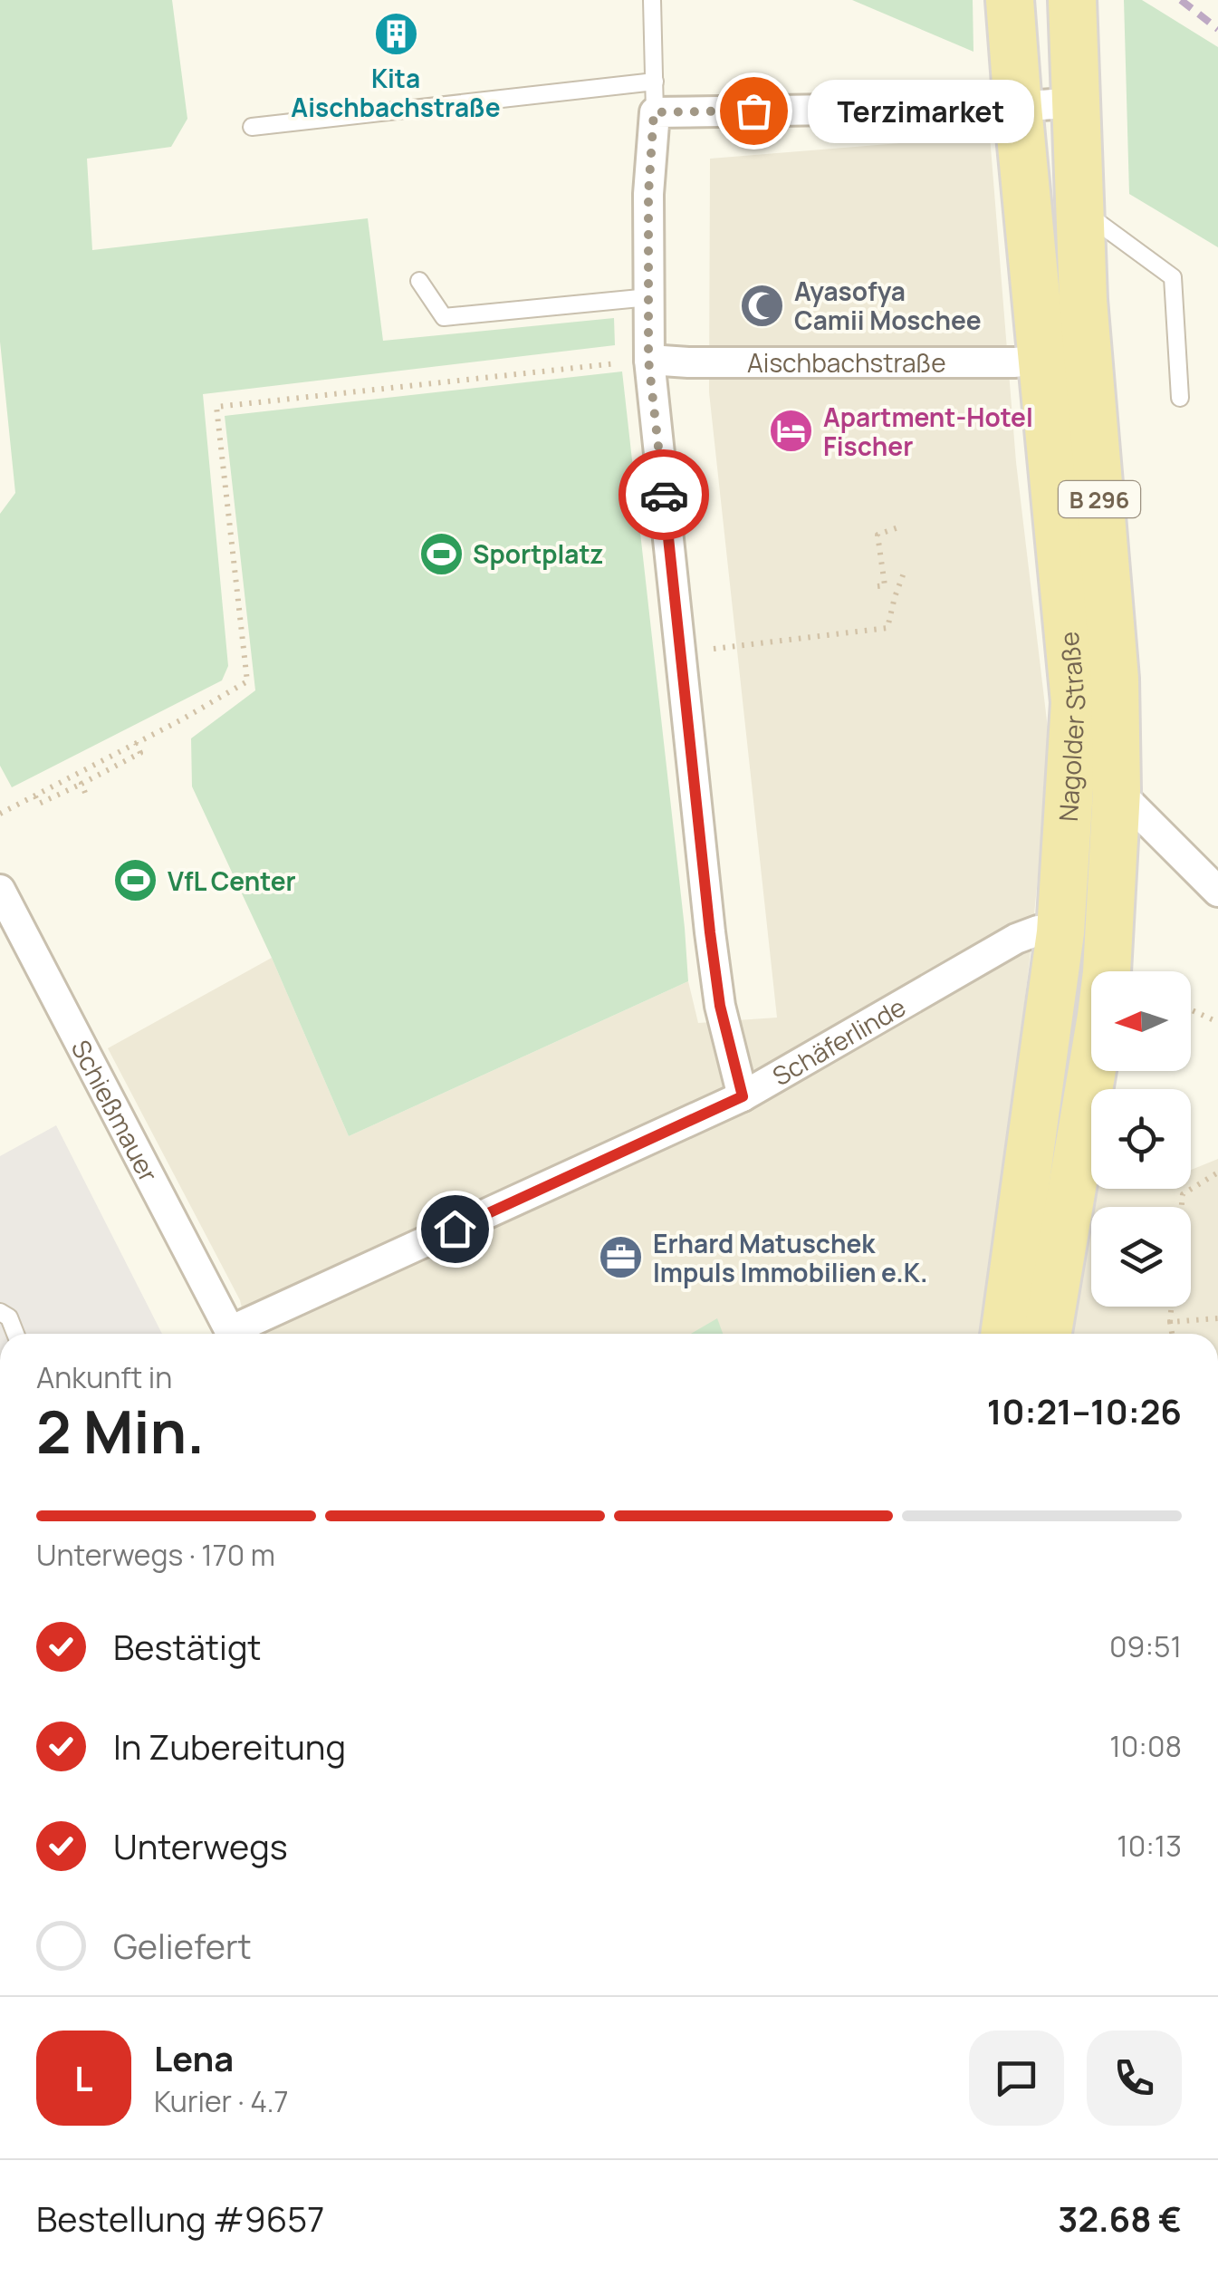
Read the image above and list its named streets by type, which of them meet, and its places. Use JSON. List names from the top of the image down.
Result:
{
  "streets": {
    "main road": ["B 296", "Nagolder Straße"],
    "street": ["Aischbachstraße", "Schäferlinde", "Schießmauer"]
  },
  "crossings": [
    ["Aischbachstraße", "Nagolder Straße"],
    ["Nagolder Straße", "Schäferlinde"]
  ],
  "places": {
    "building": ["Kita Aischbachstraße"],
    "other": ["Terzimarket"],
    "mosque": ["Ayasofya Camii Moschee"],
    "hotel": ["Apartment-Hotel Fischer"],
    "sports": ["Sportplatz", "VfL Center"],
    "office": ["Erhard Matuschek Impuls Immobilien e.K."]
  },
  "north": "left",
  "page": {
    "bubble": "Terzimarket",
    "heading": ["2 Min.", "Ankunft in", "10:21–10:26"],
    "panel": [
      "Lena",
      "Kurier · 4.7",
      "Bestellung #9657",
      "32.68 €"
    ],
    "bar": "Unterwegs · 170 m",
    "list": [
      ["Bestätigt", "09:51"],
      ["In Zubereitung", "10:08"],
      ["Unterwegs", "10:13"],
      "Geliefert"
    ],
    "round": "L"
  }
}
